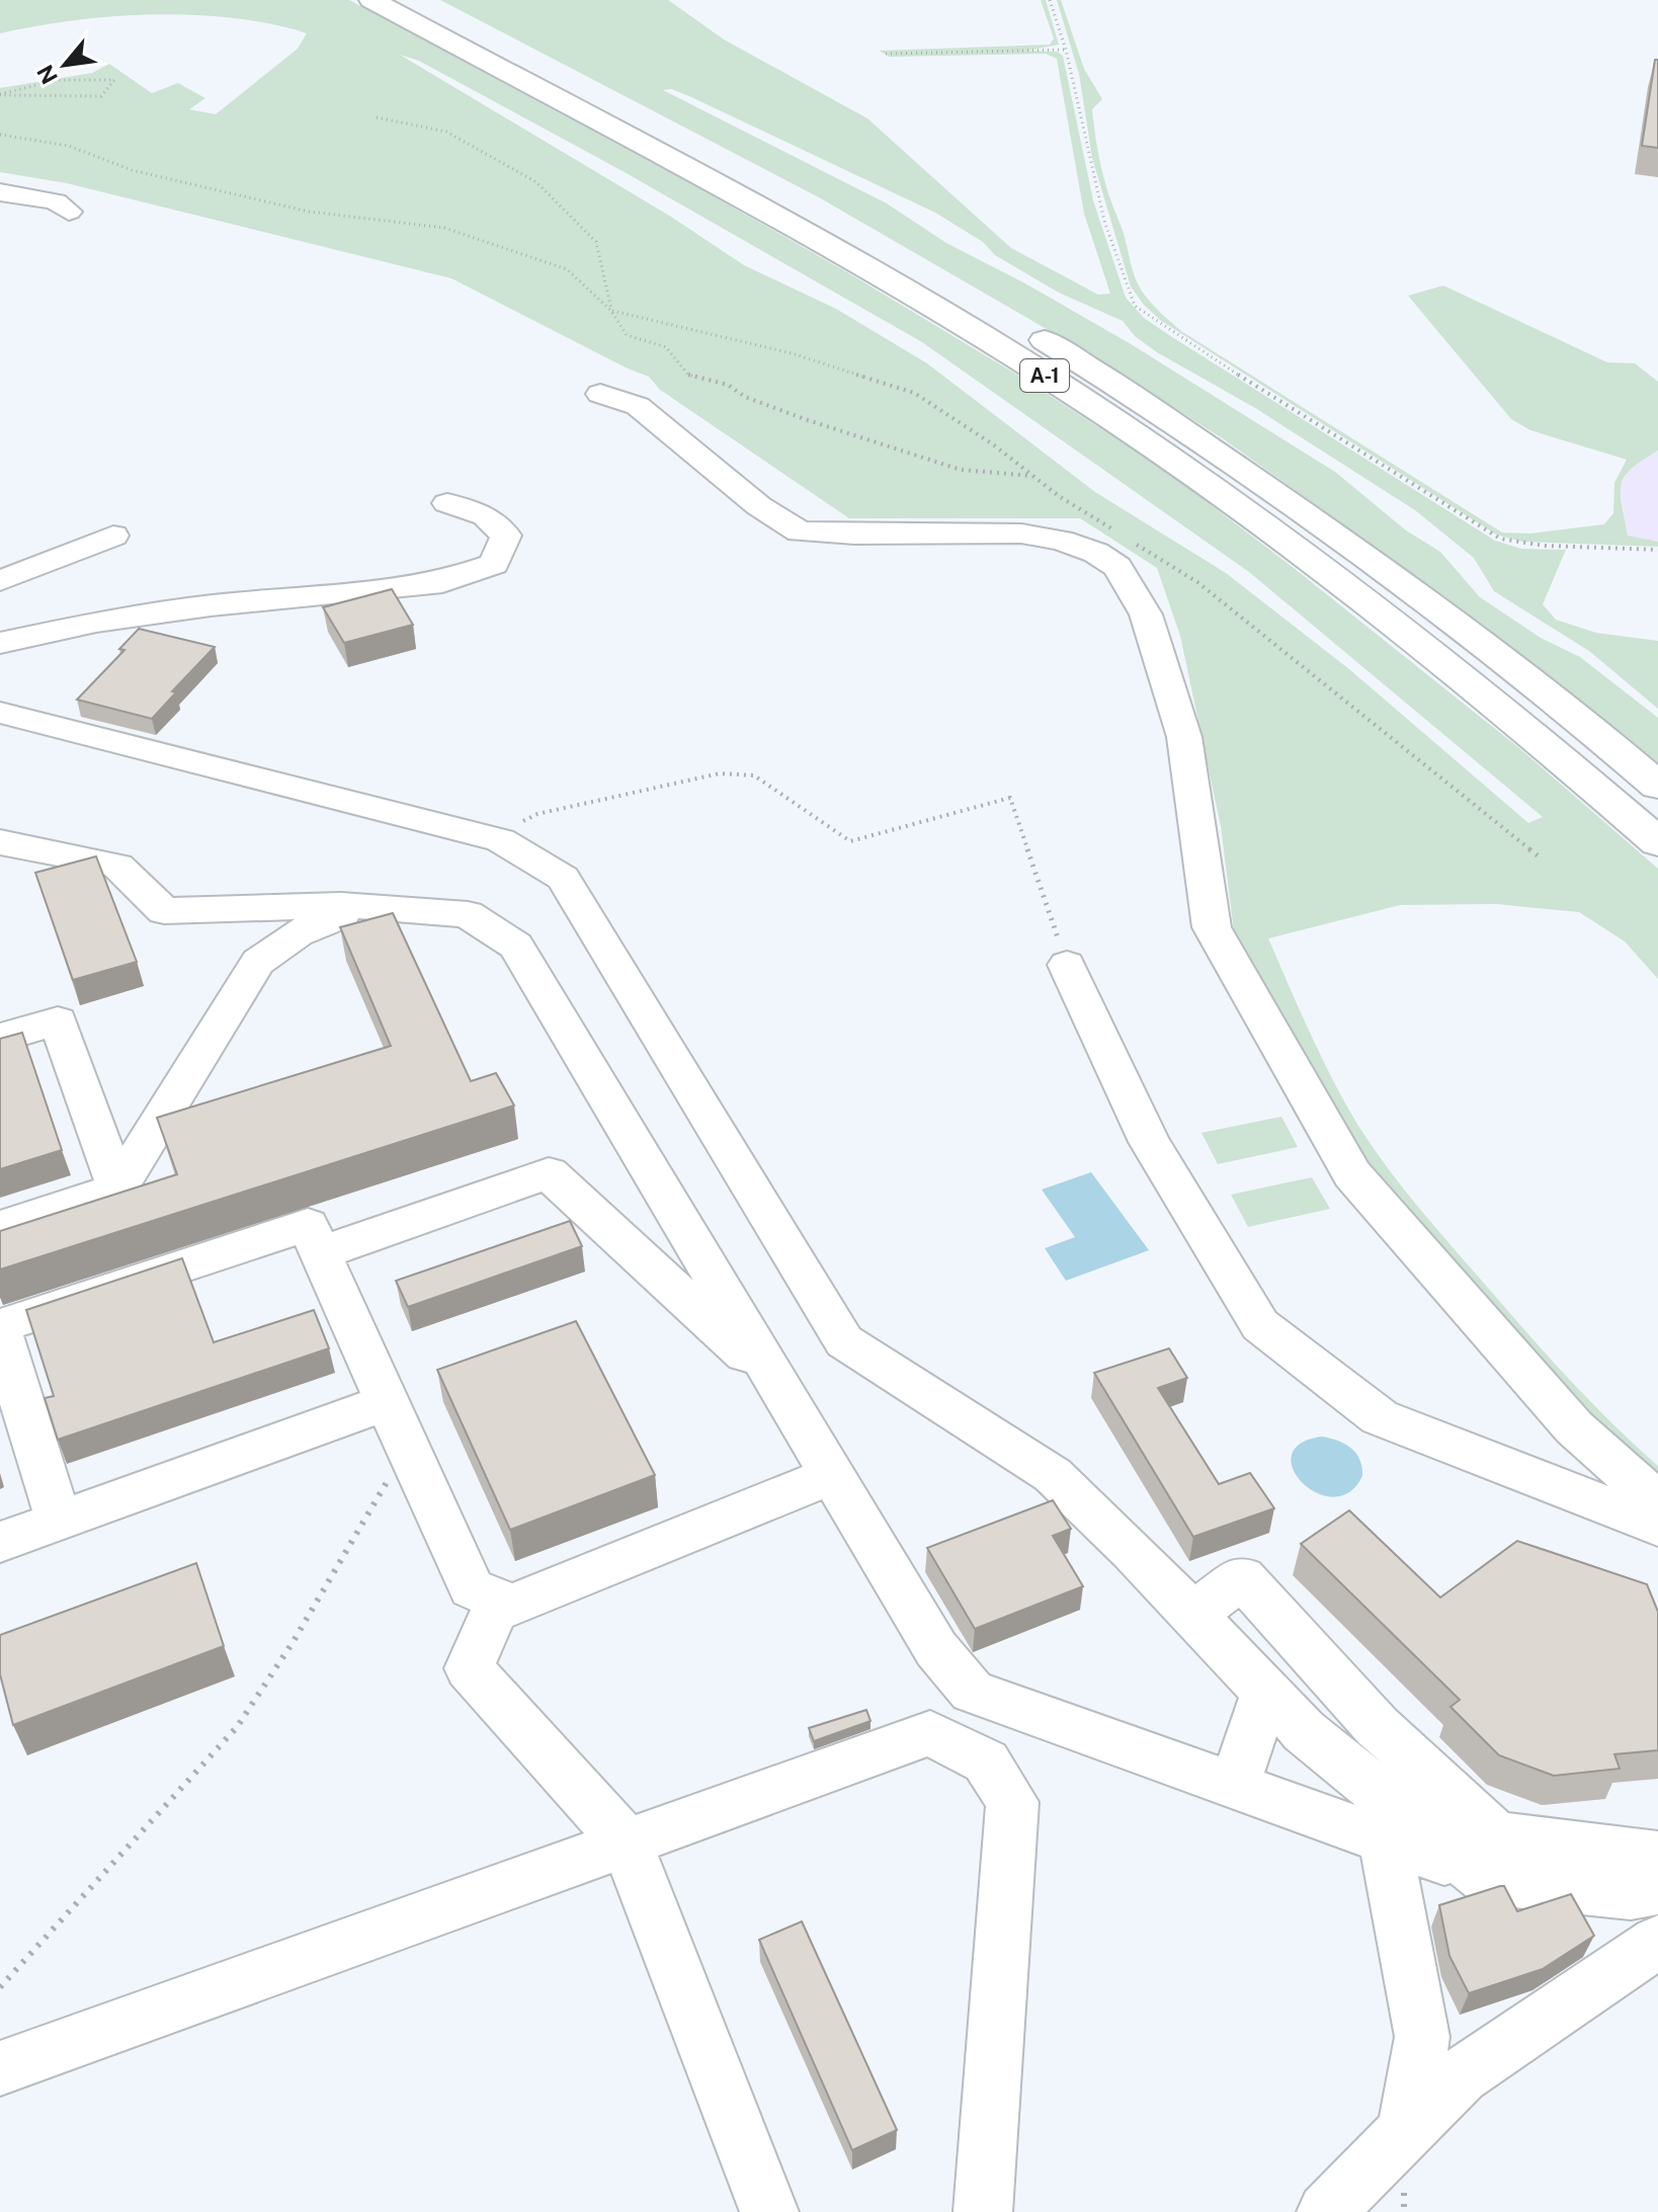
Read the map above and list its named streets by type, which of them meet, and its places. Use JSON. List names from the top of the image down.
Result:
{
  "streets": {
    "highway": ["A-1"]
  },
  "north": "bottom left"
}
